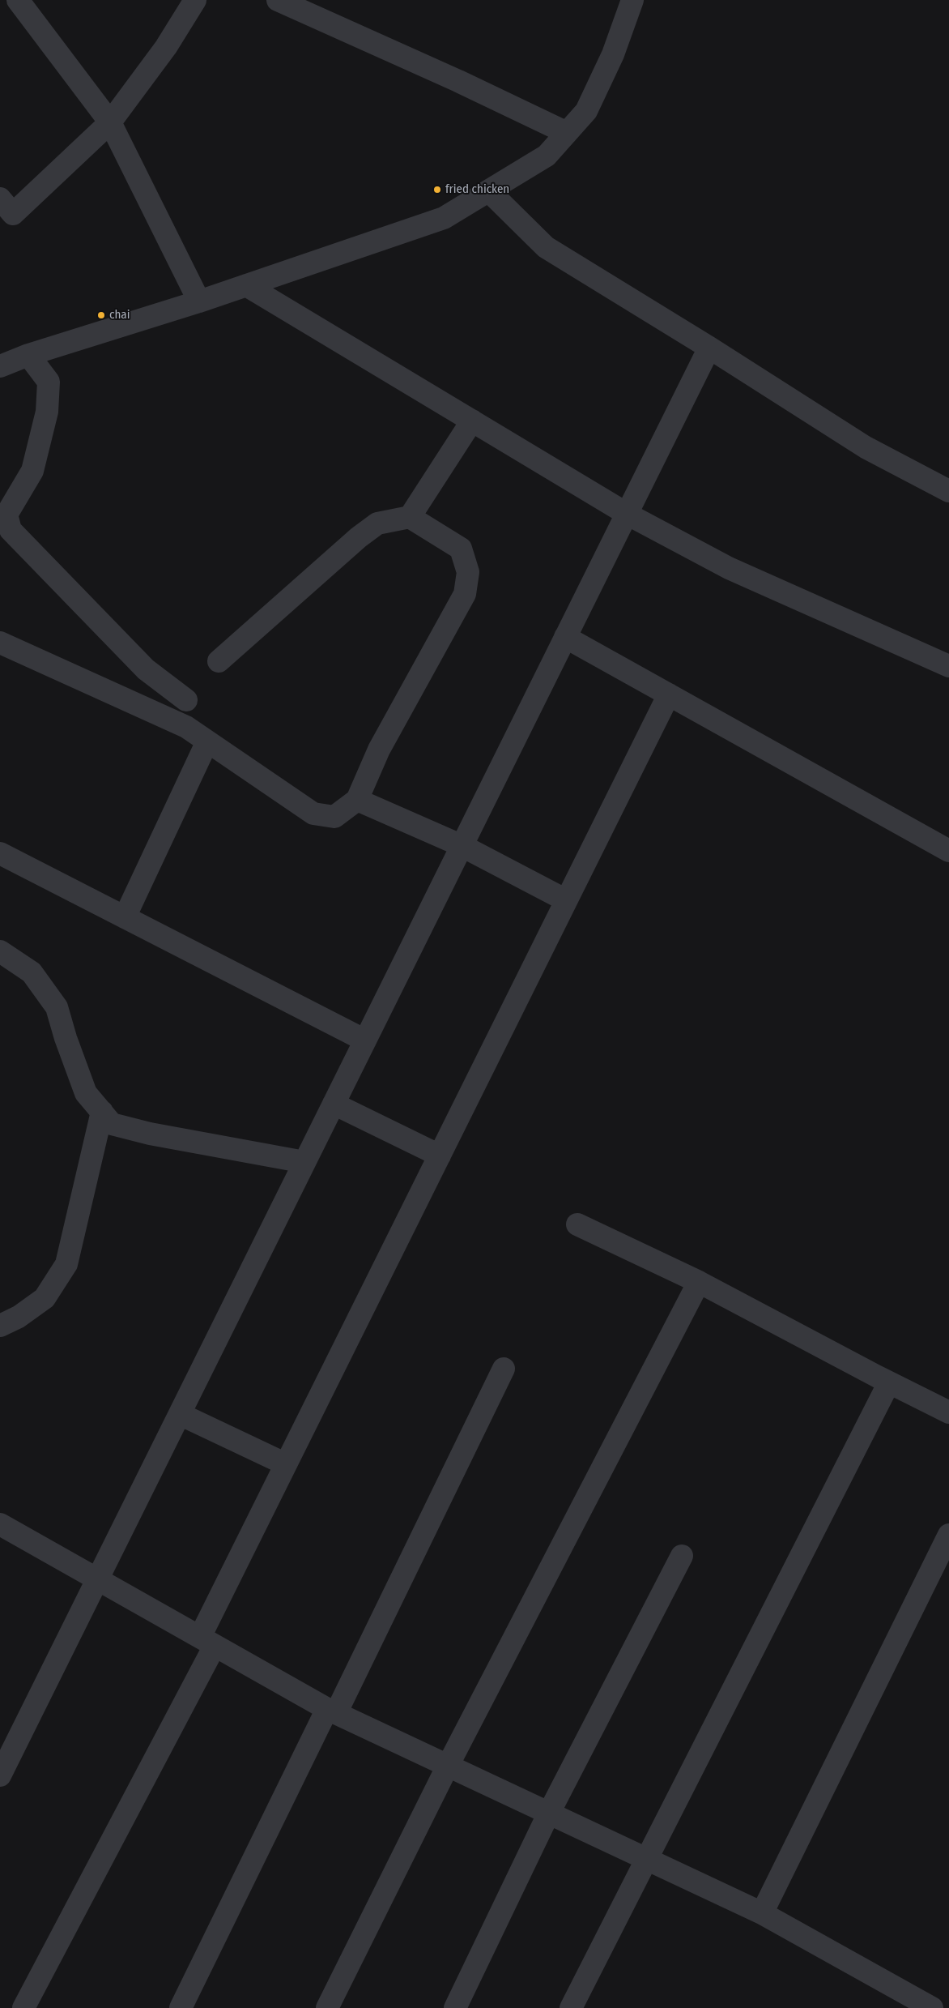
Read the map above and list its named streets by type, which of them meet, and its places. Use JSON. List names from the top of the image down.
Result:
{
  "places": ["fried chicken", "chai"]
}
